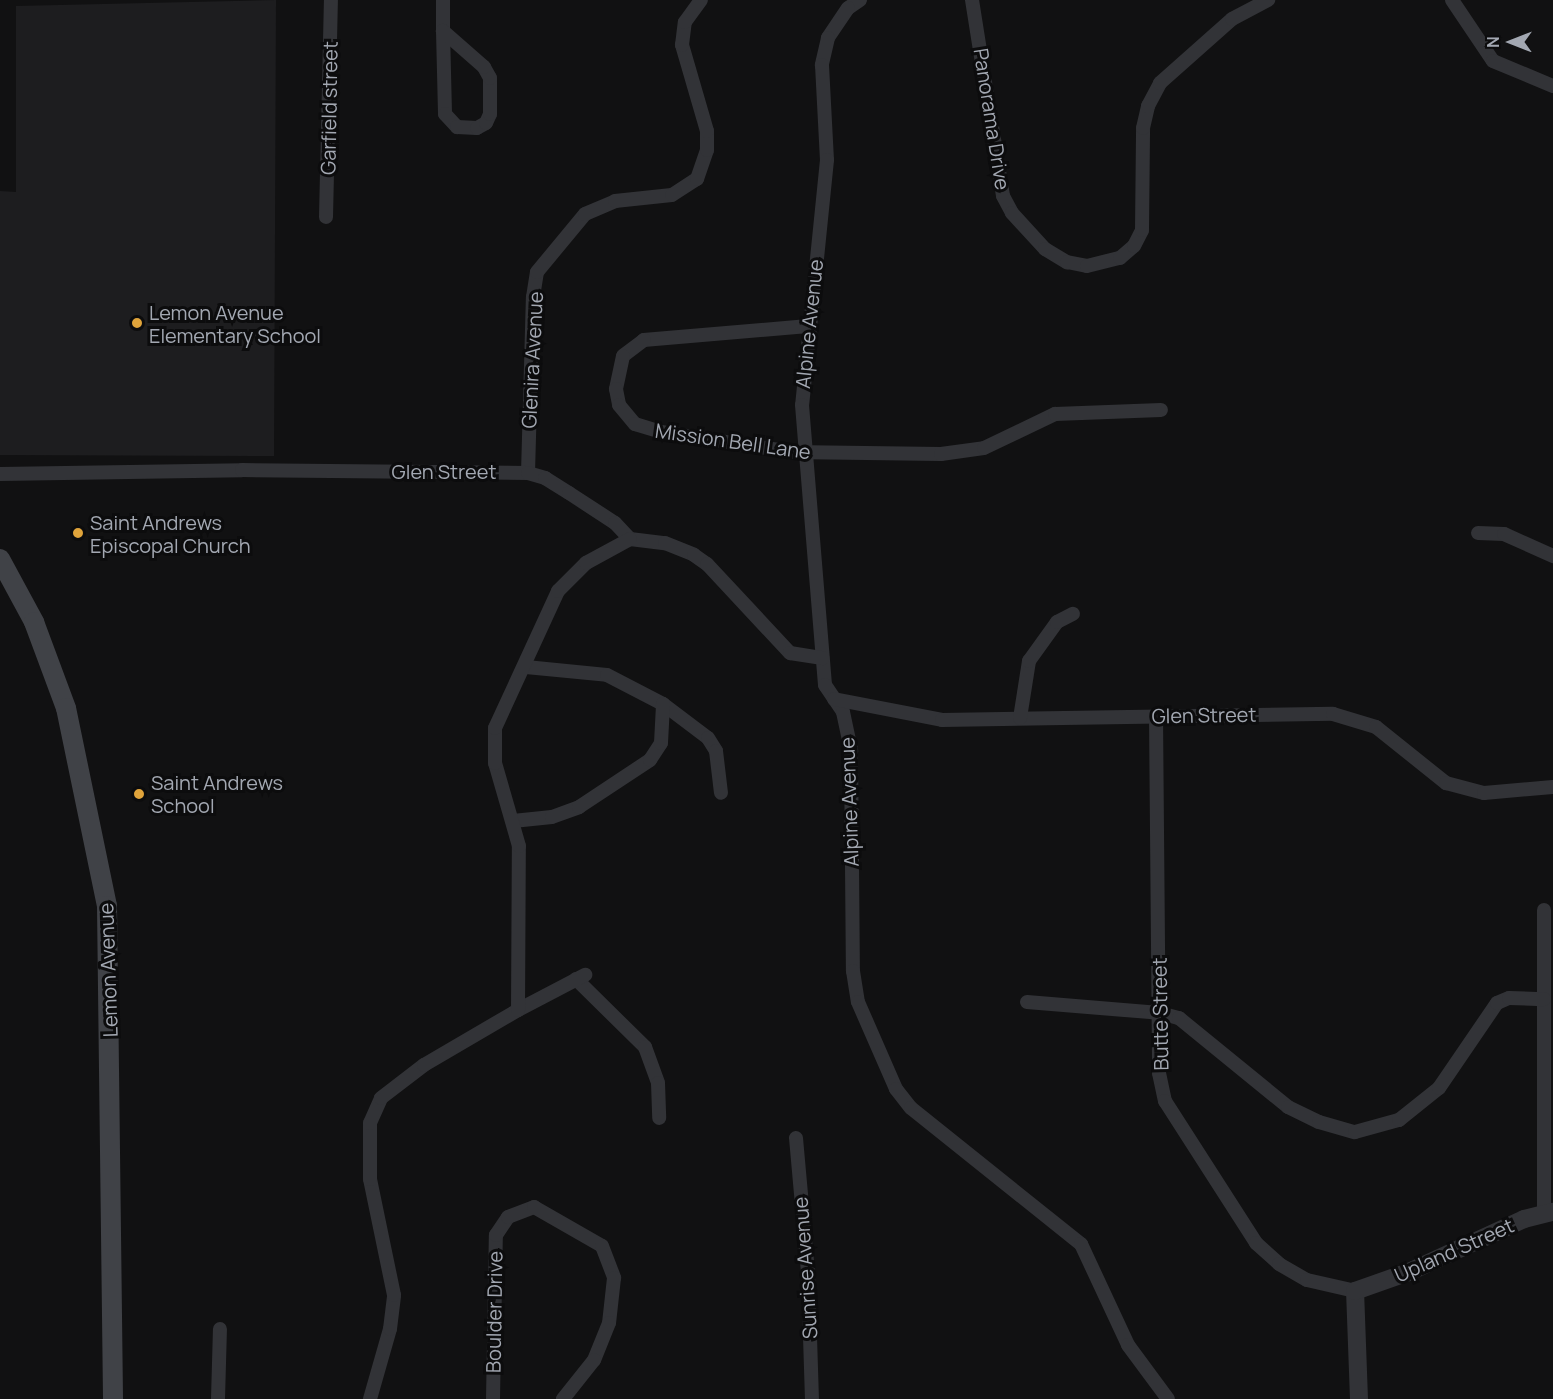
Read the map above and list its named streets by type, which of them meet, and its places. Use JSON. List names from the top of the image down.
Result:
{
  "streets": {
    "main road": ["Lemon Avenue"],
    "street": [
      "Garfield street",
      "Panorama Drive",
      "Alpine Avenue",
      "Glenira Avenue",
      "Mission Bell Lane",
      "Glen Street",
      "Butte Street",
      "Upland Street",
      "Sunrise Avenue",
      "Boulder Drive"
    ]
  },
  "crossings": [
    ["Alpine Avenue", "Mission Bell Lane"],
    ["Alpine Avenue", "Glen Street"],
    ["Glenira Avenue", "Glen Street"],
    ["Glen Street", "Butte Street"],
    ["Butte Street", "Upland Street"]
  ],
  "places": ["Lemon Avenue Elementary School", "Saint Andrews Episcopal Church", "Saint Andrews School"],
  "north": "left"
}
